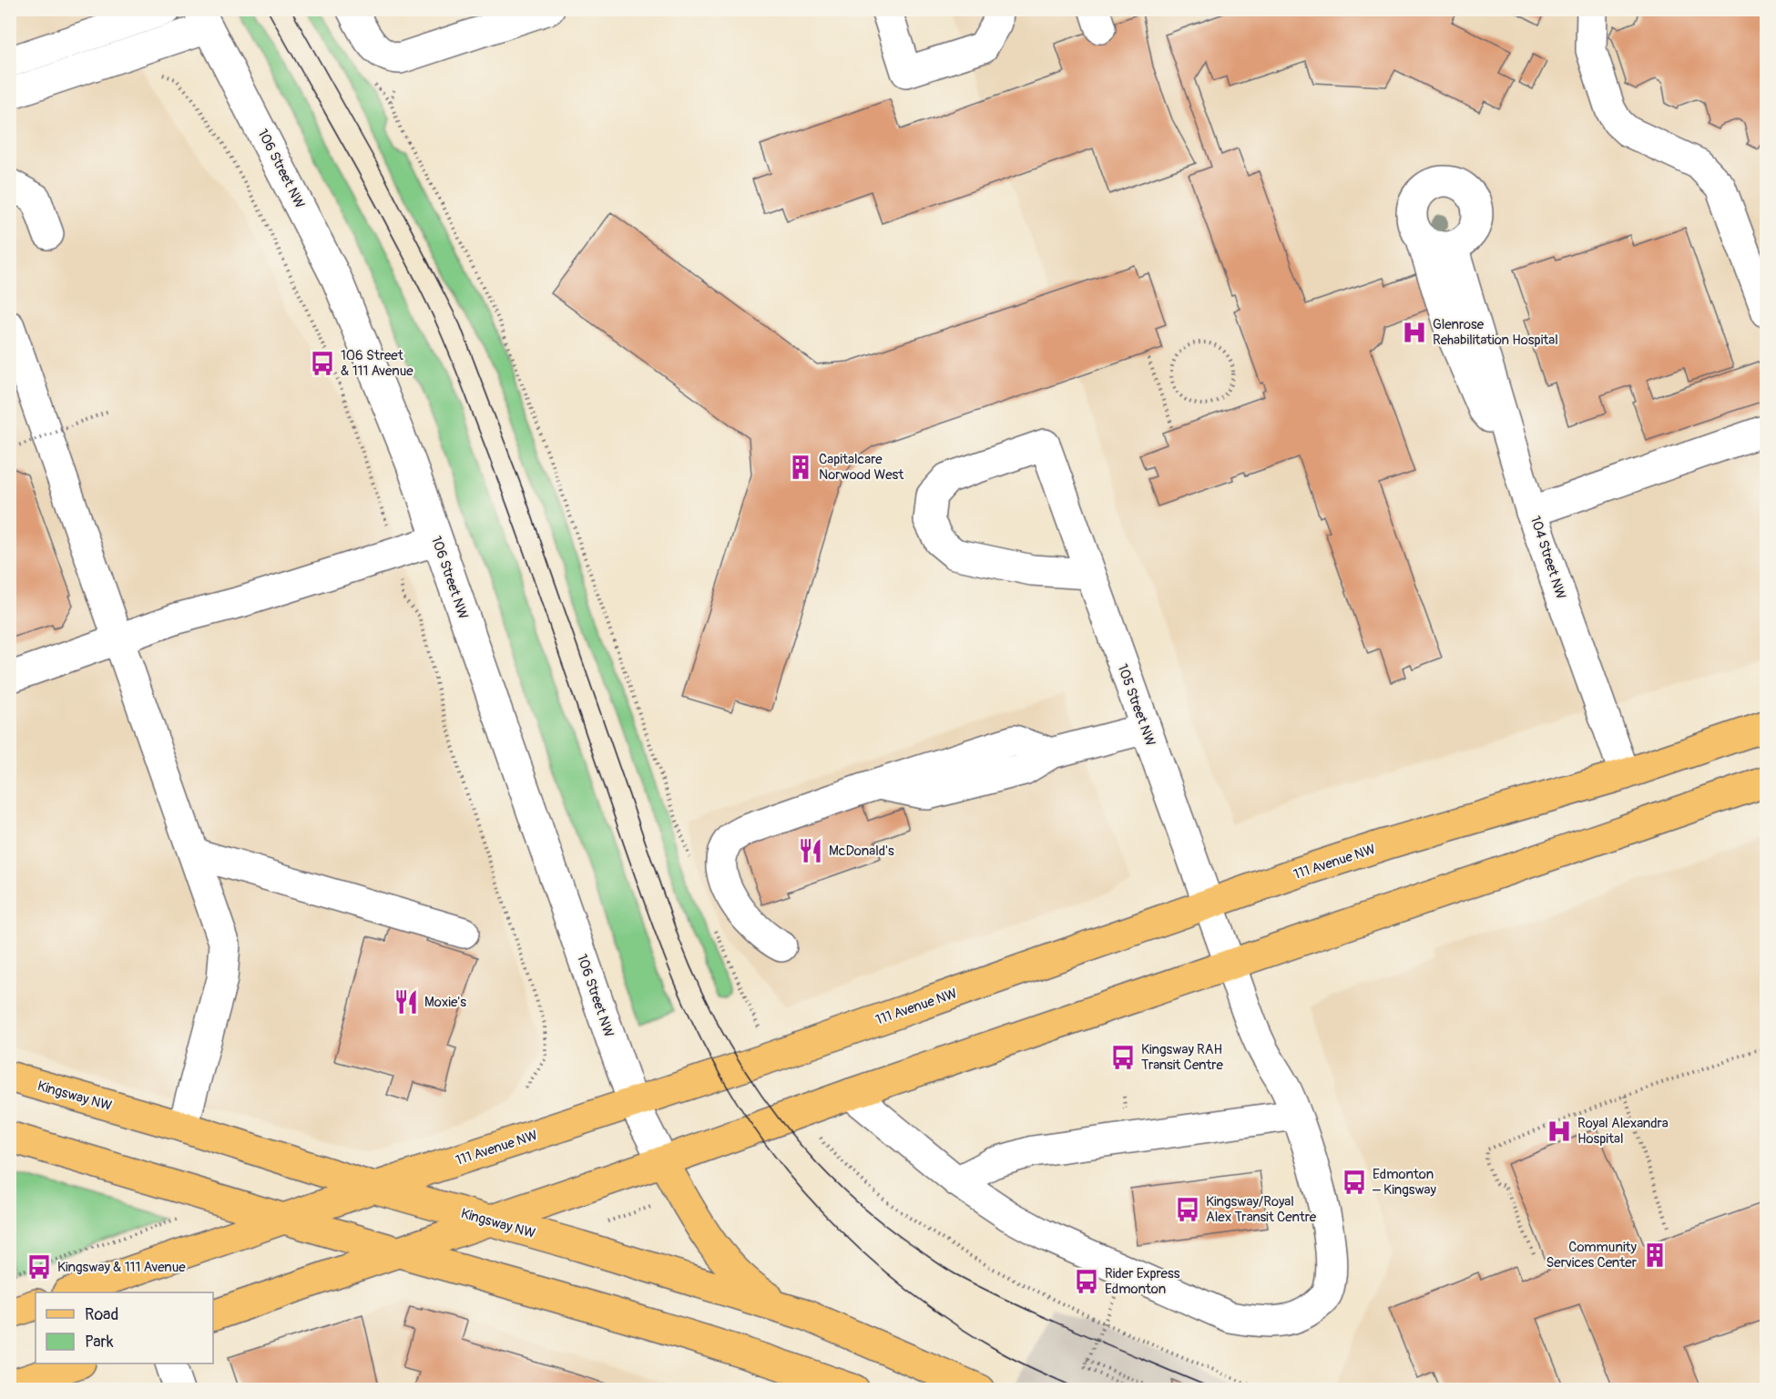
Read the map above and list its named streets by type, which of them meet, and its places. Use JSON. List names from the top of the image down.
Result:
{
  "streets": {
    "main road": ["111 Avenue NW", "Kingsway NW"],
    "street": ["106 Street NW", "104 Street NW", "105 Street NW"]
  },
  "crossings": [
    ["106 Street NW", "111 Avenue NW"],
    ["104 Street NW", "111 Avenue NW"],
    ["105 Street NW", "111 Avenue NW"],
    ["111 Avenue NW", "Kingsway NW"]
  ],
  "places": {
    "hospital": ["Glenrose Rehabilitation Hospital", "Royal Alexandra Hospital"],
    "bus stop": [
      "106 Street & 111 Avenue",
      "Kingsway RAH Transit Centre",
      "Edmonton – Kingsway",
      "Kingsway/Royal Alex Transit Centre",
      "Kingsway & 111 Avenue",
      "Rider Express Edmonton"
    ],
    "building": ["Capitalcare Norwood West", "Community Services Center"],
    "restaurant": ["McDonald's", "Moxie's"]
  },
  "legend": ["Road", "Park"]
}
